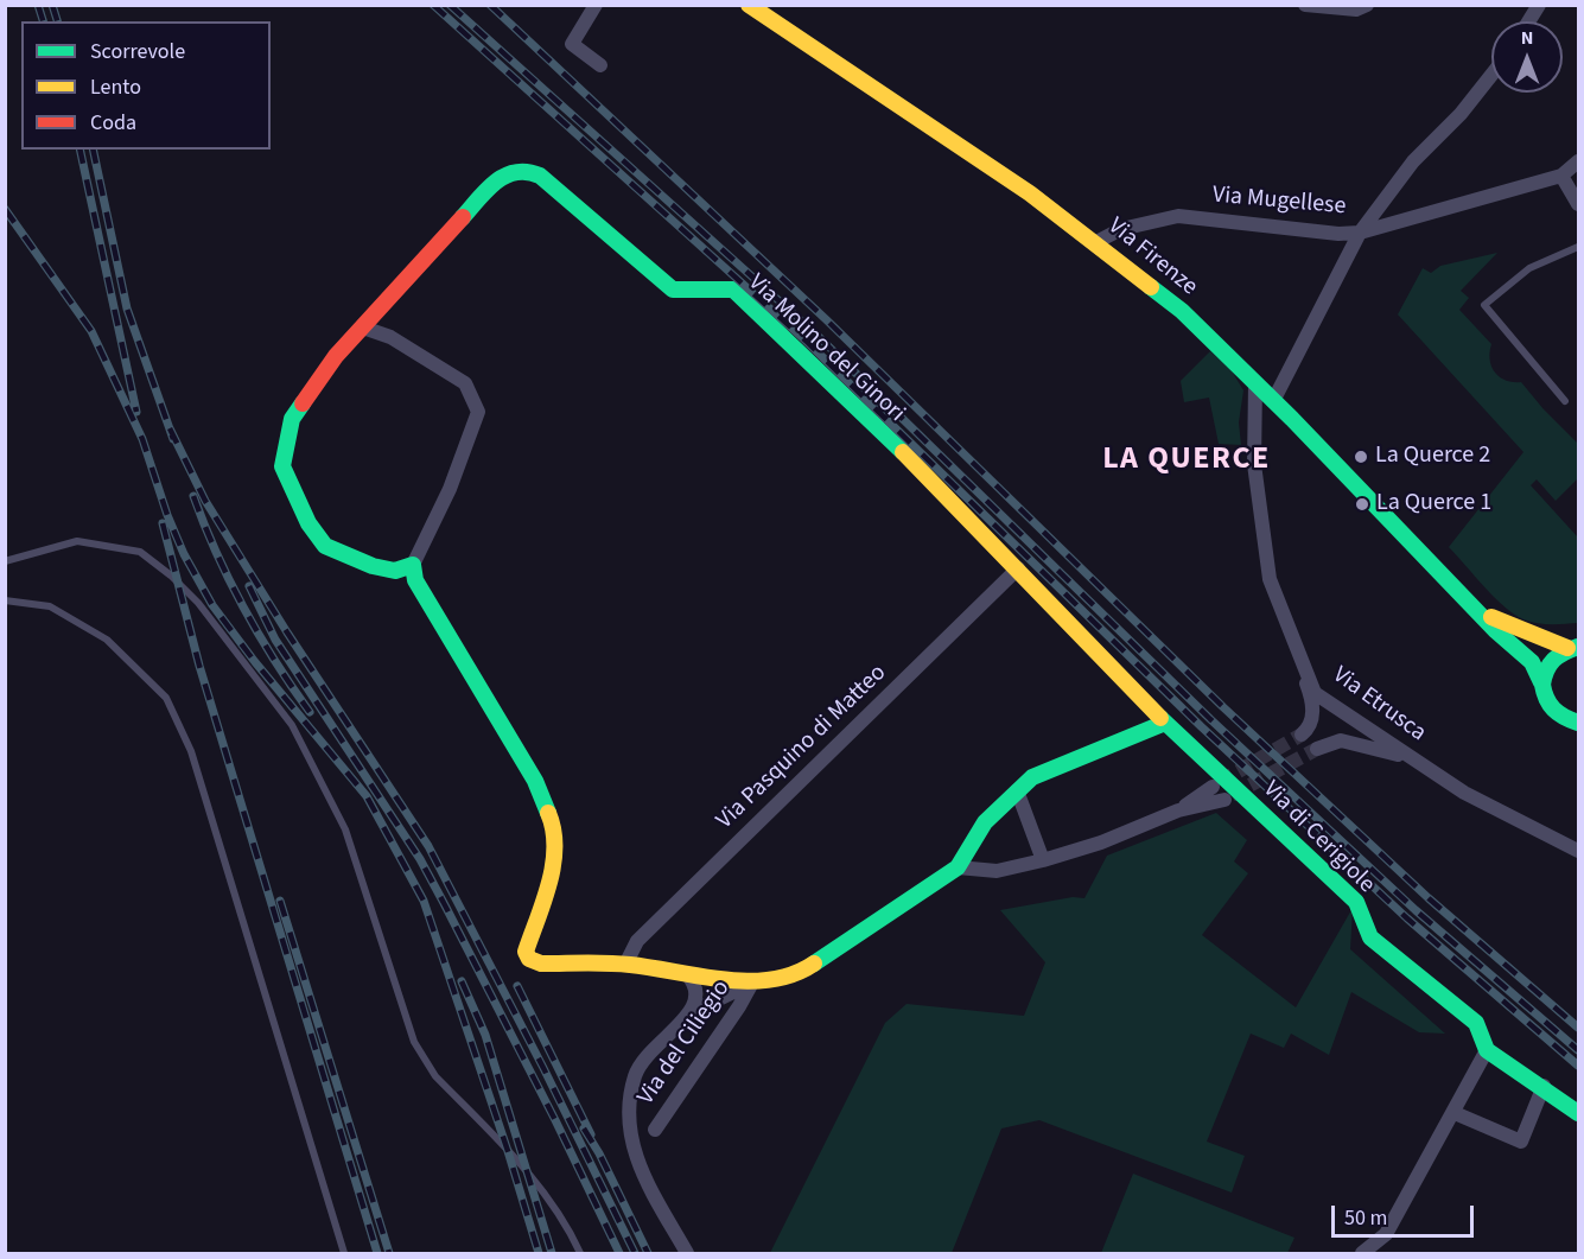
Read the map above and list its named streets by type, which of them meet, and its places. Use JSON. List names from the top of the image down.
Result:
{
  "streets": {
    "street": [
      "Via Mugellese",
      "Via Firenze",
      "Via Molino del Ginori",
      "Via Etrusca",
      "Via Pasquino di Matteo",
      "Via di Cerigiole",
      "Via del Ciliegio"
    ]
  },
  "crossings": [
    ["Via Mugellese", "Via Firenze"],
    ["Via Firenze", "Via Etrusca"],
    ["Via Molino del Ginori", "Via Pasquino di Matteo"],
    ["Via Molino del Ginori", "Via di Cerigiole"]
  ],
  "districts": ["LA QUERCE"],
  "places": ["La Querce 2", "La Querce 1"],
  "legend": ["Scorrevole", "Lento", "Coda"],
  "scale_bar": "50 m",
  "north": "top"
}
